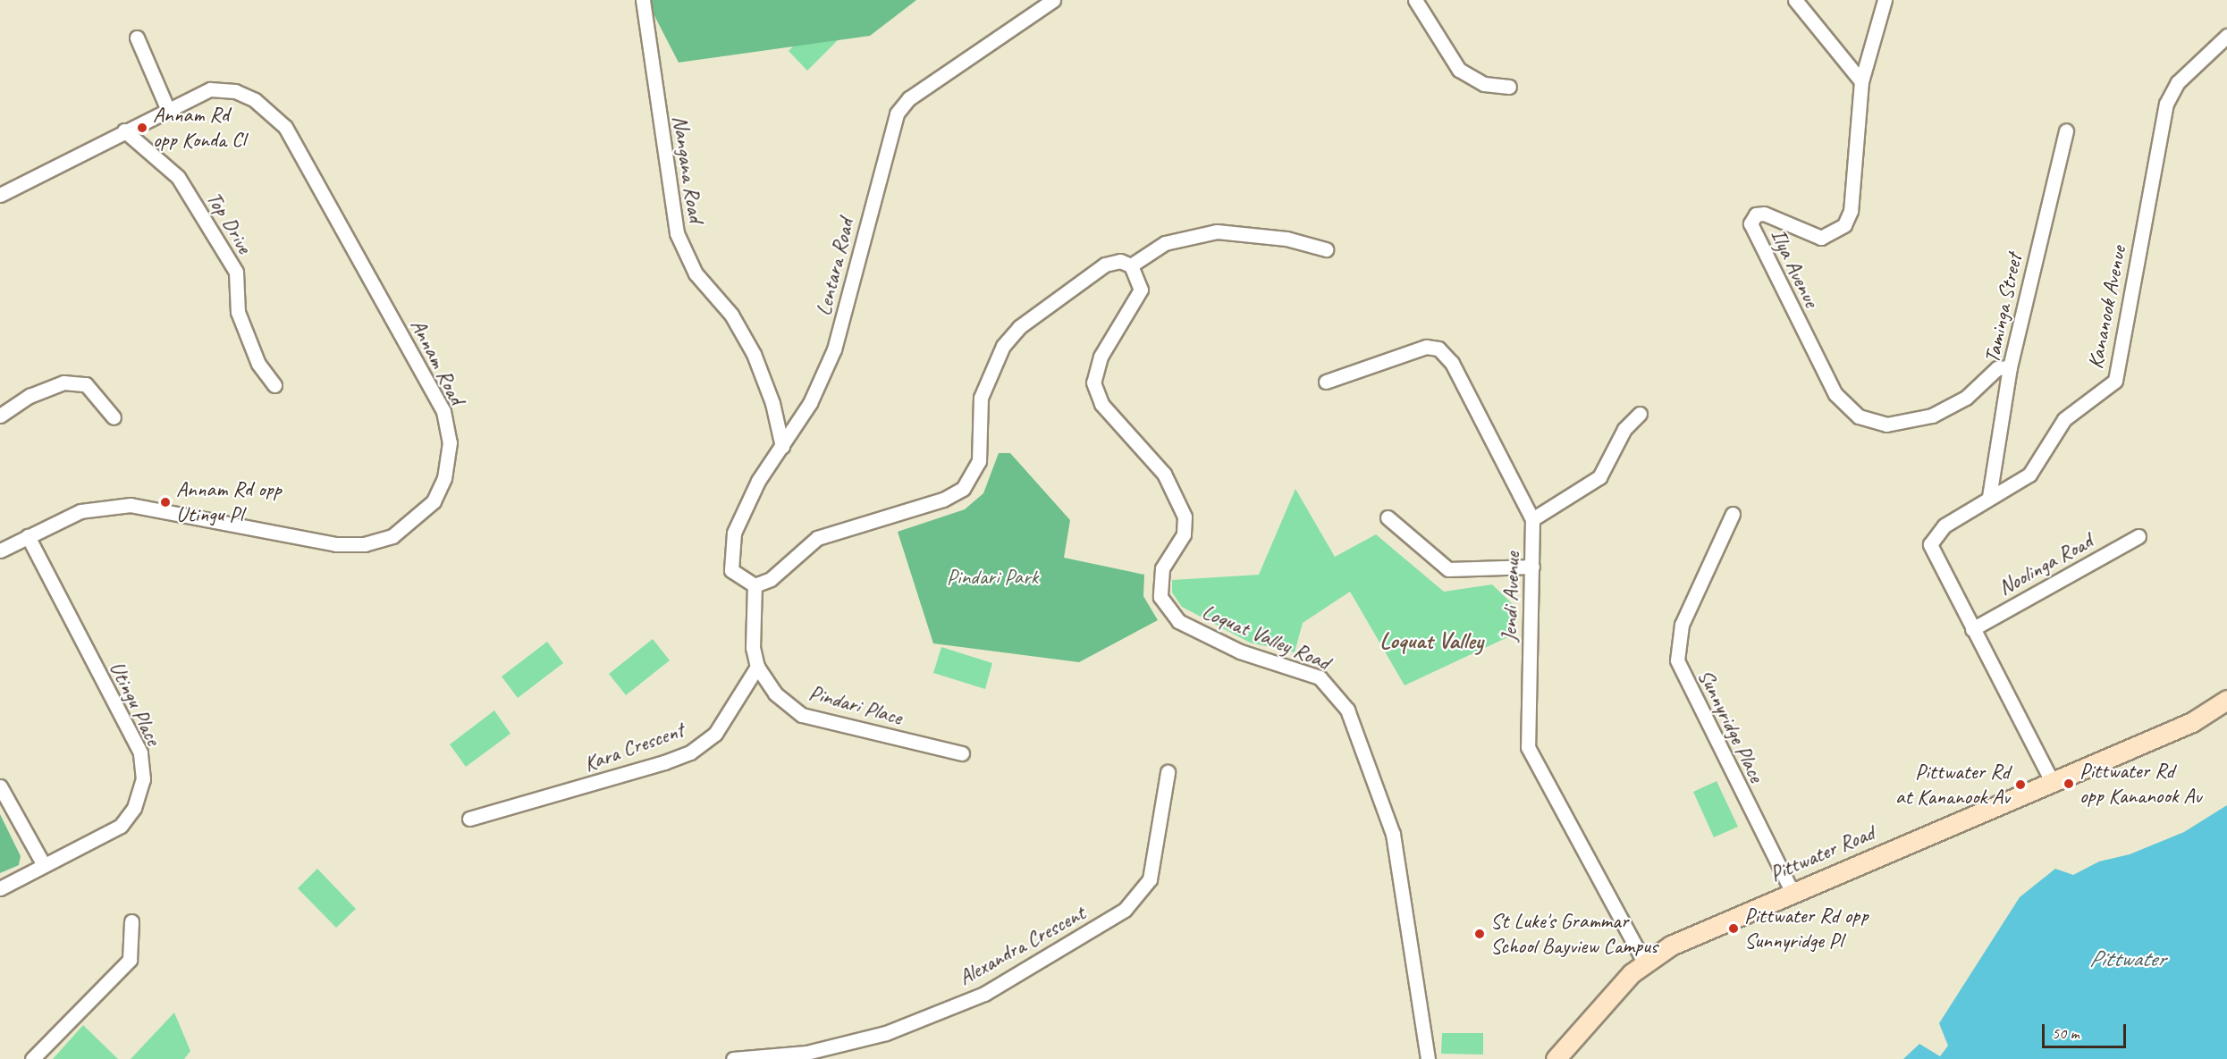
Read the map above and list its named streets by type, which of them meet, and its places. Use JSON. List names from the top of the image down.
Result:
{
  "streets": {
    "main road": ["Pittwater Road"],
    "street": [
      "Nangana Road",
      "Top Drive",
      "Lentara Road",
      "Ilya Avenue",
      "Kananook Avenue",
      "Taminga Street",
      "Annam Road",
      "Noolinga Road",
      "Jendi Avenue",
      "Loquat Valley Road",
      "Utingu Place",
      "Pindari Place",
      "Sunnyridge Place",
      "Kara Crescent",
      "Alexandra Crescent"
    ]
  },
  "crossings": [
    ["Nangana Road", "Lentara Road"],
    ["Top Drive", "Annam Road"],
    ["Ilya Avenue", "Taminga Street"],
    ["Kananook Avenue", "Taminga Street"],
    ["Kananook Avenue", "Noolinga Road"],
    ["Kananook Avenue", "Pittwater Road"],
    ["Annam Road", "Utingu Place"],
    ["Jendi Avenue", "Pittwater Road"],
    ["Pindari Place", "Kara Crescent"],
    ["Sunnyridge Place", "Pittwater Road"]
  ],
  "districts": ["Loquat Valley"],
  "water": ["Pittwater"],
  "parks": ["Pindari Park"],
  "places": [
    "Annam Rd opp Konda Cl",
    "Annam Rd opp Utingu Pl",
    "Pittwater Rd opp Kananook Av",
    "Pittwater Rd at Kananook Av",
    "Pittwater Rd opp Sunnyridge Pl",
    "St Luke's Grammar School Bayview Campus"
  ],
  "scale_bar": "50 m"
}
